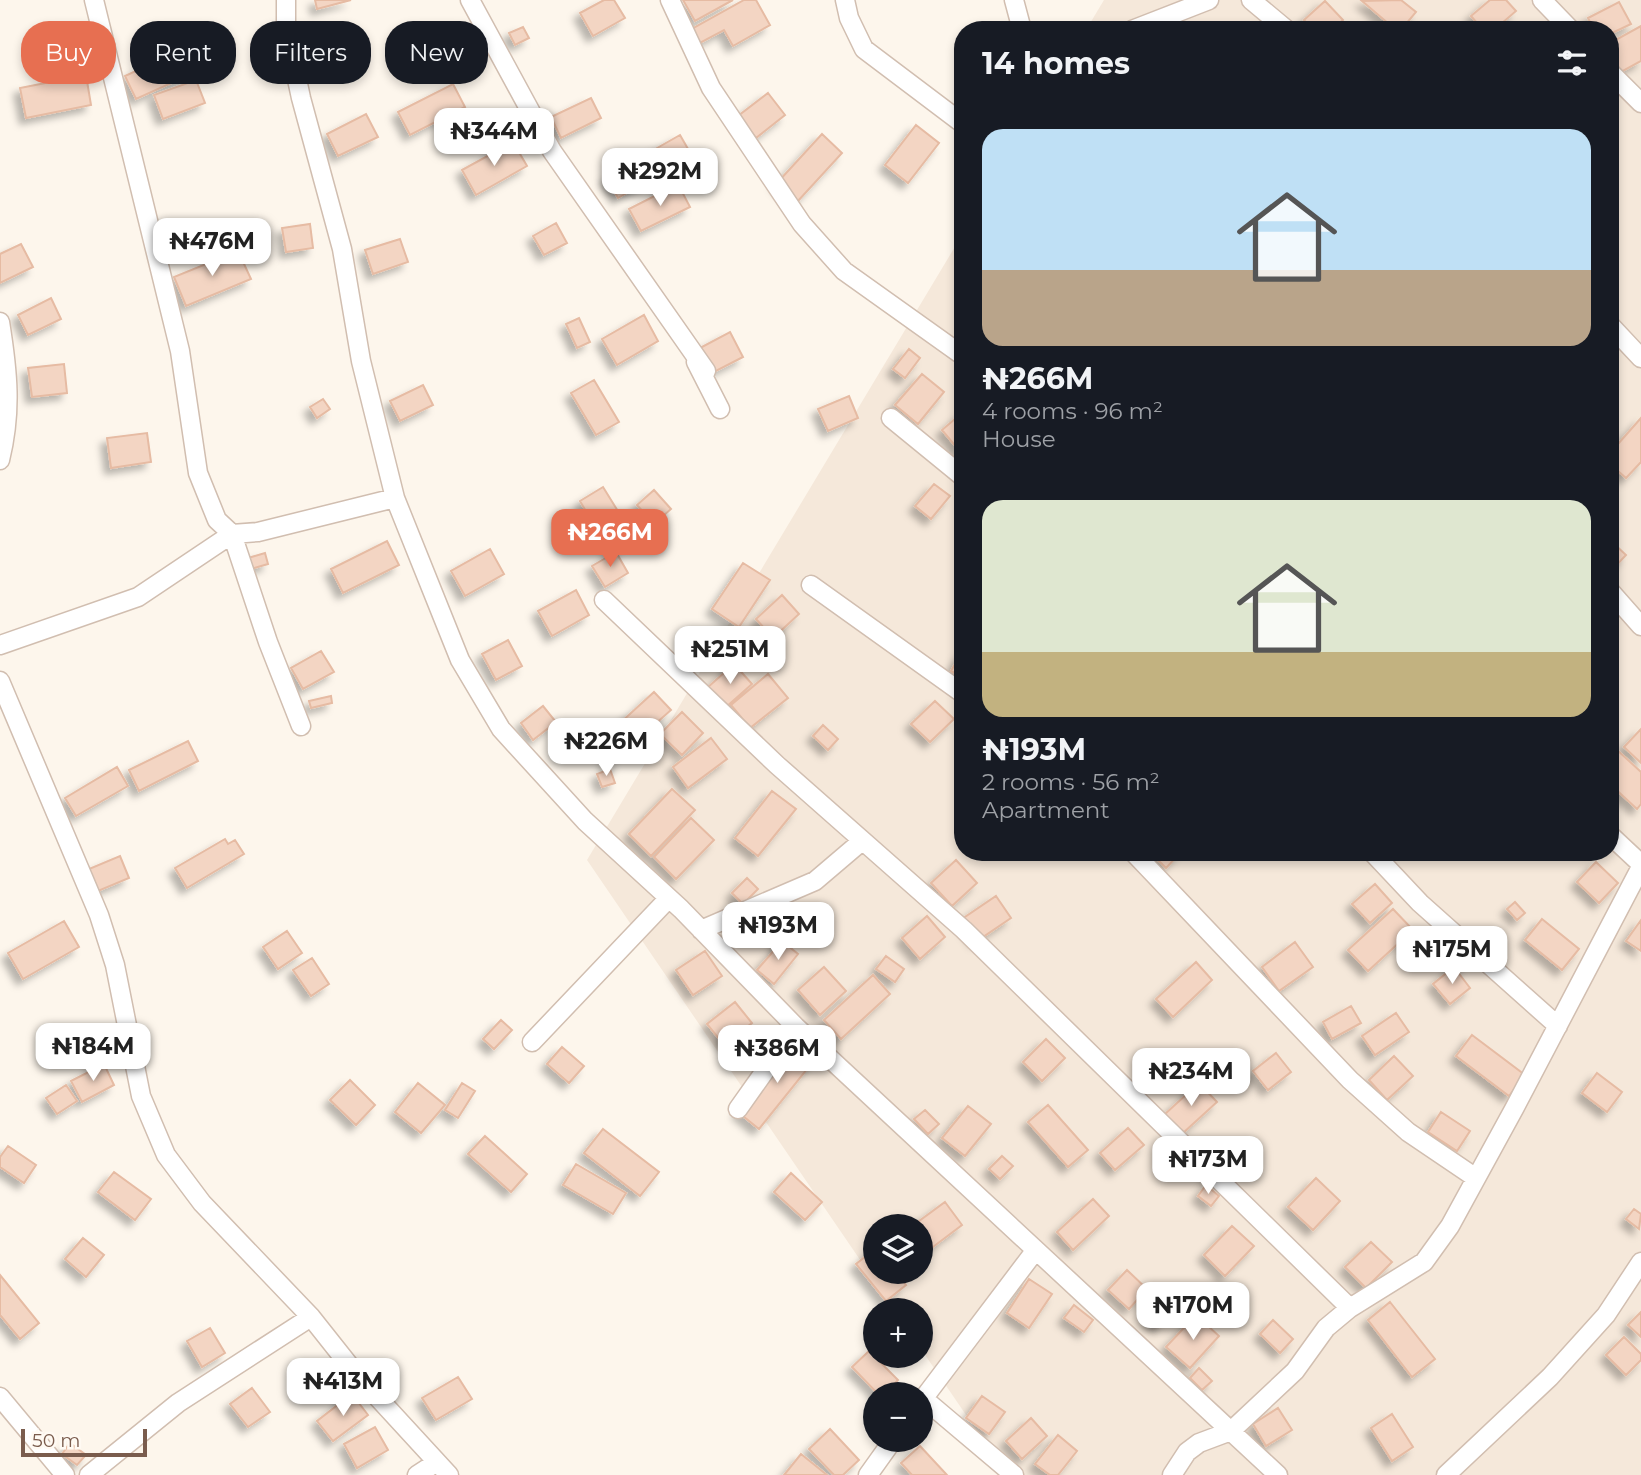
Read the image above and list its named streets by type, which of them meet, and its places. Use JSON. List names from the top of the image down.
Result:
{
  "scale_bar": "50 m",
  "page": {
    "chip": [
      "Buy",
      "Rent",
      "Filters",
      "New"
    ],
    "heading": "14 homes",
    "list": [
      {
        "name": "₦266M",
        "note": "4 rooms · 96 m² · House"
      },
      {
        "name": "₦193M",
        "note": "2 rooms · 56 m² · Apartment"
      }
    ],
    "price": [
      "₦344M",
      "₦292M",
      "₦476M",
      "₦266M",
      "₦251M",
      "₦226M",
      "₦193M",
      "₦175M",
      "₦184M",
      "₦386M",
      "₦234M",
      "₦173M",
      "₦170M",
      "₦413M"
    ],
    "map_buttons": ["+", "−"],
    "scale": "50 m"
  }
}
